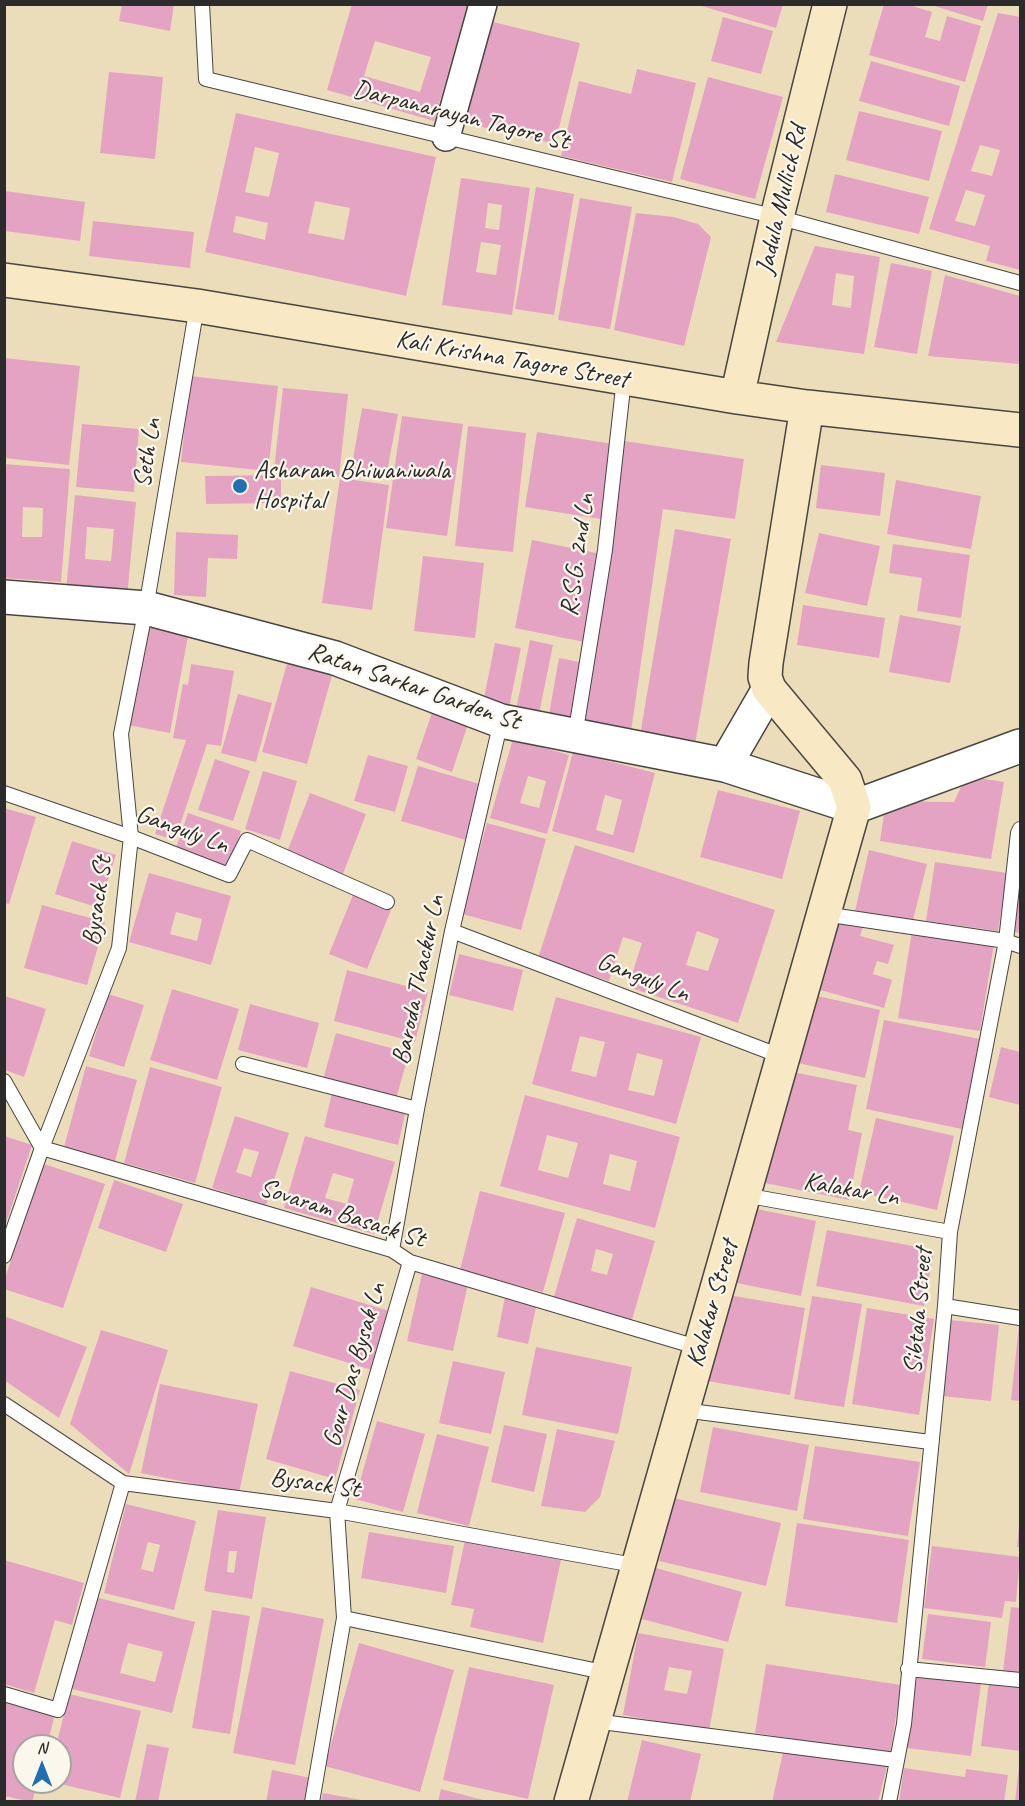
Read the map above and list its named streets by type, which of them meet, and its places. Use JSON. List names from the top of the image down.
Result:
{
  "streets": {
    "main road": ["Jadula Mullick Rd", "Kali Krishna Tagore Street", "Kalakar Street"],
    "street": ["Ratan Sarkar Garden St"],
    "lane": [
      "Darpanarayan Tagore St",
      "Seth Ln",
      "R.S.G. 2nd Ln",
      "Ganguly Ln",
      "Bysack St",
      "Baroda Thackur Ln",
      "Kalakar Ln",
      "Sovaram Basack St",
      "Sibtala Street",
      "Gour Das Bysak Ln"
    ]
  },
  "crossings": [
    ["Darpanarayan Tagore St", "Jadula Mullick Rd"],
    ["Jadula Mullick Rd", "Kali Krishna Tagore Street"],
    ["Kali Krishna Tagore Street", "Seth Ln"],
    ["Kali Krishna Tagore Street", "R.S.G. 2nd Ln"],
    ["Seth Ln", "Ratan Sarkar Garden St"],
    ["Seth Ln", "Bysack St"],
    ["R.S.G. 2nd Ln", "Ratan Sarkar Garden St"],
    ["Ratan Sarkar Garden St", "Bysack St"],
    ["Ratan Sarkar Garden St", "Baroda Thackur Ln"],
    ["Ratan Sarkar Garden St", "Kalakar Street"],
    ["Ganguly Ln", "Bysack St"],
    ["Ganguly Ln", "Baroda Thackur Ln"],
    ["Ganguly Ln", "Kalakar Street"],
    ["Bysack St", "Sovaram Basack St"],
    ["Bysack St", "Kalakar Street"],
    ["Bysack St", "Gour Das Bysak Ln"],
    ["Baroda Thackur Ln", "Sovaram Basack St"],
    ["Kalakar Ln", "Kalakar Street"],
    ["Kalakar Ln", "Sibtala Street"],
    ["Sovaram Basack St", "Kalakar Street"],
    ["Sovaram Basack St", "Gour Das Bysak Ln"]
  ],
  "places": ["Asharam Bhiwaniwala Hospital"],
  "north": "top"
}
